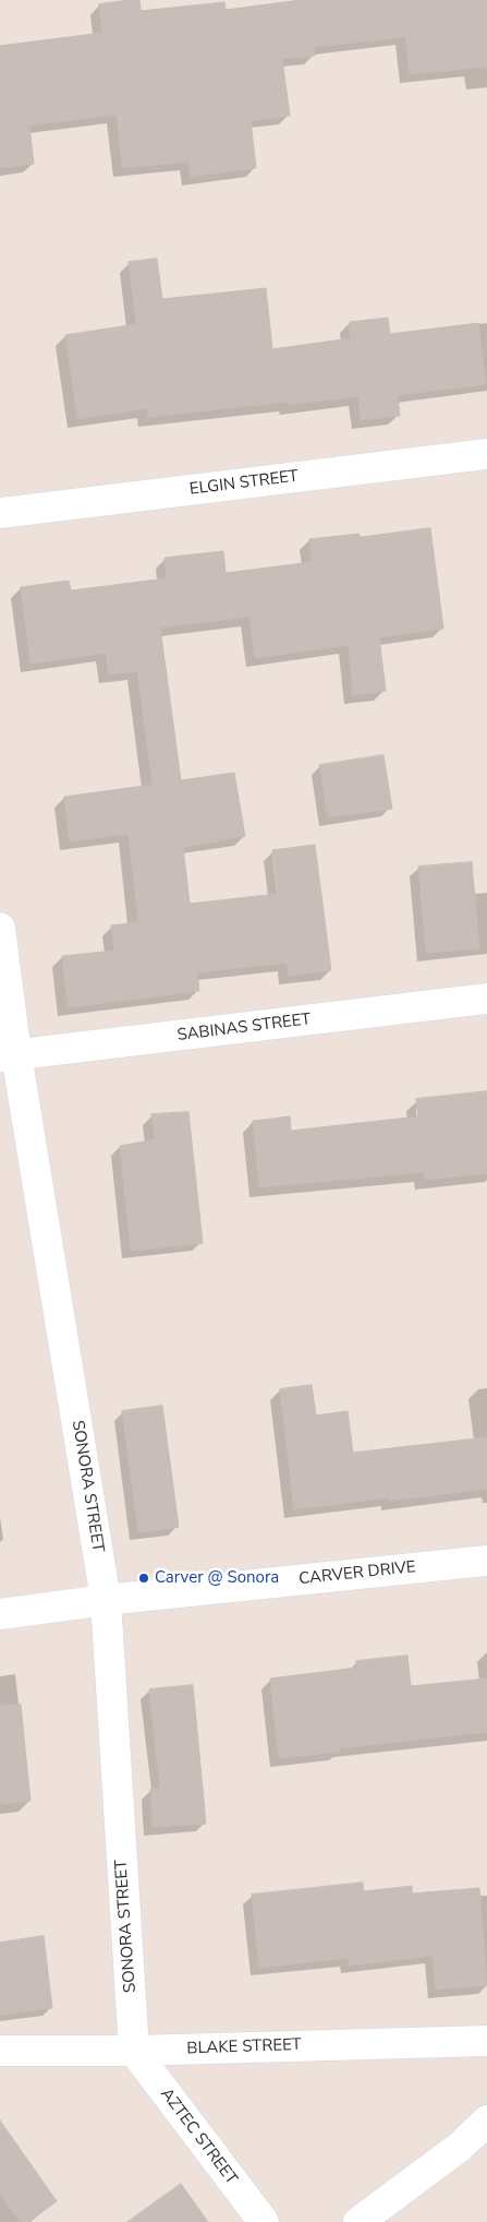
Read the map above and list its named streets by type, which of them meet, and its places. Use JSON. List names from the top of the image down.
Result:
{
  "streets": {
    "street": [
      "ELGIN STREET",
      "SABINAS STREET",
      "SONORA STREET",
      "CARVER DRIVE",
      "BLAKE STREET",
      "AZTEC STREET"
    ]
  },
  "crossings": [
    ["SABINAS STREET", "SONORA STREET"],
    ["SONORA STREET", "CARVER DRIVE"],
    ["SONORA STREET", "BLAKE STREET"],
    ["SONORA STREET", "AZTEC STREET"],
    ["BLAKE STREET", "AZTEC STREET"]
  ],
  "places": ["Carver @ Sonora"]
}
